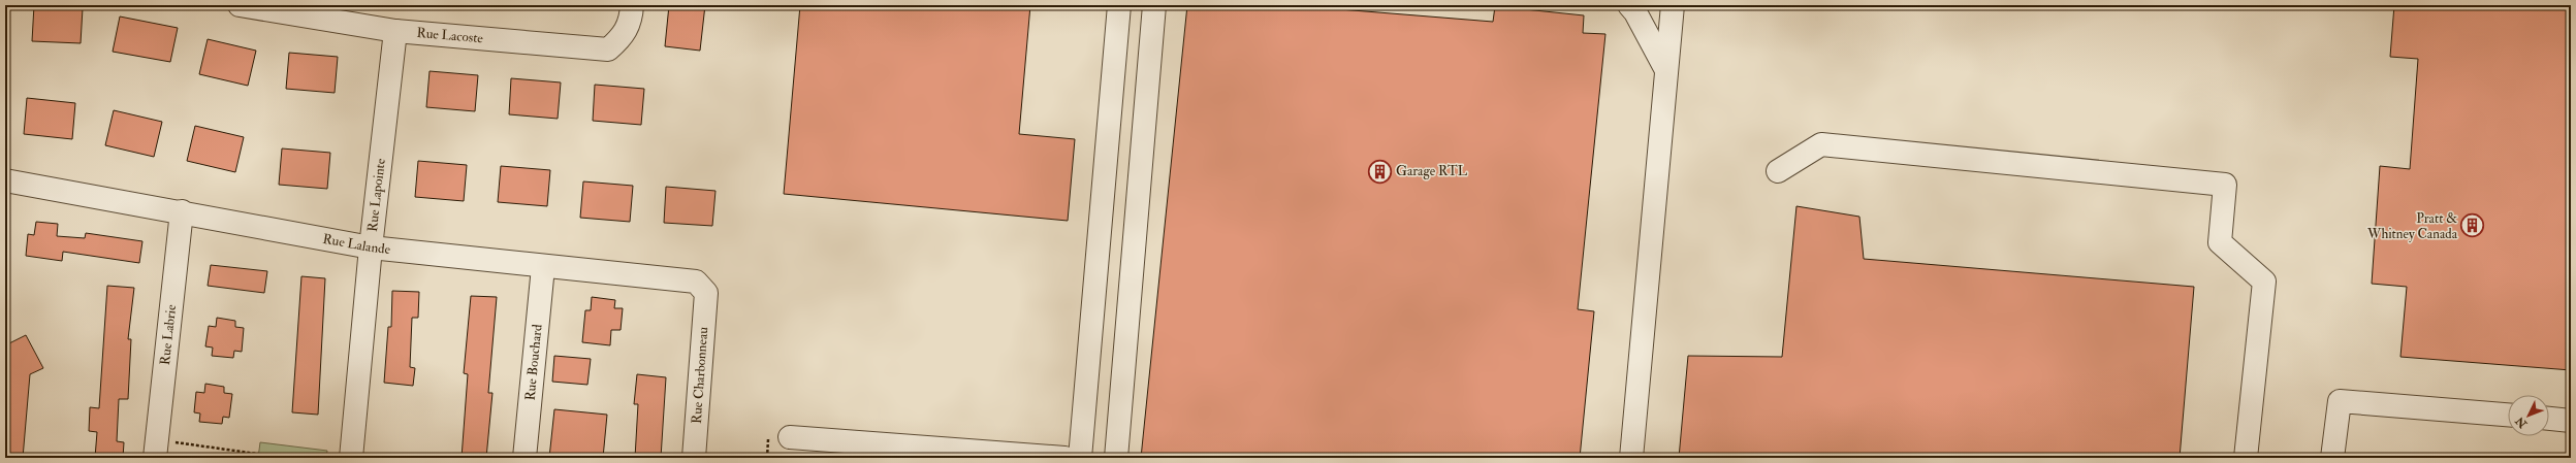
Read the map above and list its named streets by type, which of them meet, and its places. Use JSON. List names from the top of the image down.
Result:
{
  "streets": {
    "street": [
      "Rue Lacoste",
      "Rue Lapointe",
      "Rue Lalande",
      "Rue Labrie",
      "Rue Bouchard",
      "Rue Charbonneau"
    ]
  },
  "crossings": [
    ["Rue Lacoste", "Rue Lapointe"],
    ["Rue Lapointe", "Rue Lalande"],
    ["Rue Lalande", "Rue Labrie"],
    ["Rue Lalande", "Rue Bouchard"],
    ["Rue Lalande", "Rue Charbonneau"]
  ],
  "places": {
    "building": ["Garage RTL", "Pratt & Whitney Canada"]
  },
  "north": "bottom left"
}
